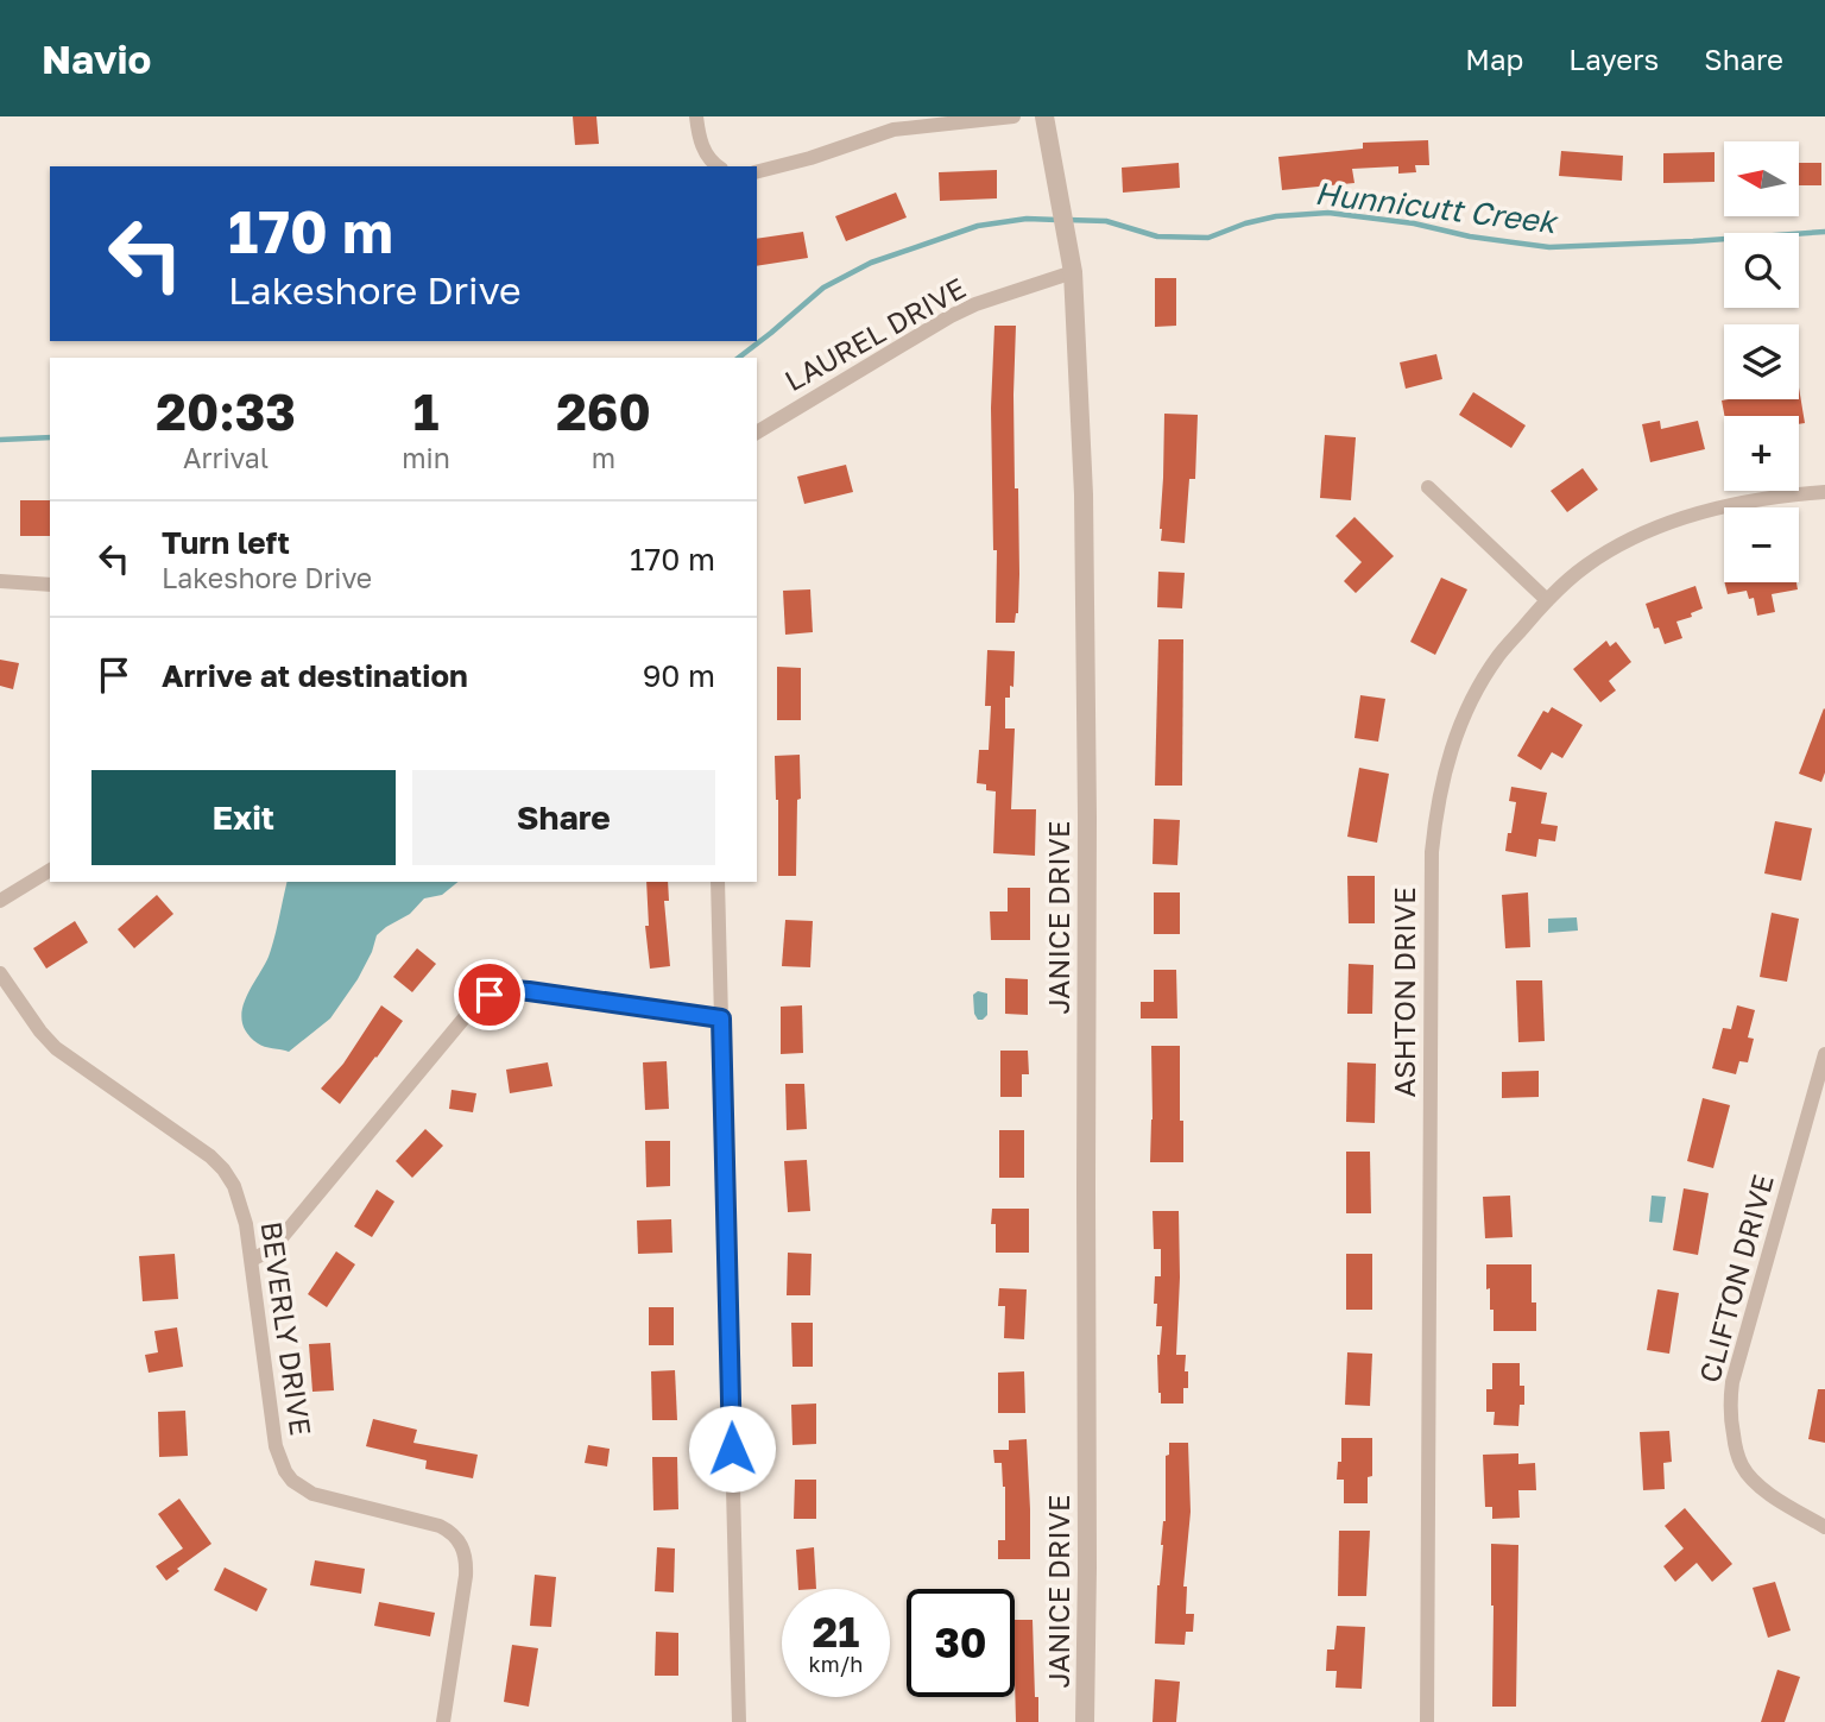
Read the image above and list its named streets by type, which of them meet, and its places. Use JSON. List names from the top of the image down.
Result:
{
  "streets": {
    "street": [
      "LAUREL DRIVE",
      "JANICE DRIVE",
      "ASHTON DRIVE",
      "CLIFTON DRIVE",
      "BEVERLY DRIVE"
    ]
  },
  "crossings": [
    ["LAUREL DRIVE", "JANICE DRIVE"]
  ],
  "water": ["Hunnicutt Creek"],
  "north": "left",
  "page": {
    "header": "Navio",
    "nav": ["Map", "Layers", "Share"],
    "map_buttons": ["+", "−"],
    "turn": ["170 m", "Lakeshore Drive"],
    "eta": [
      "20:33",
      "Arrival",
      "1",
      "min",
      "260",
      "m"
    ],
    "list": [
      {
        "name": "Turn left",
        "note": "Lakeshore Drive",
        "value": "170 m"
      },
      {
        "name": "Arrive at destination",
        "value": "90 m"
      }
    ],
    "buttons": ["Exit", "Share"],
    "speed": "21 km/h",
    "limit": "30"
  }
}
